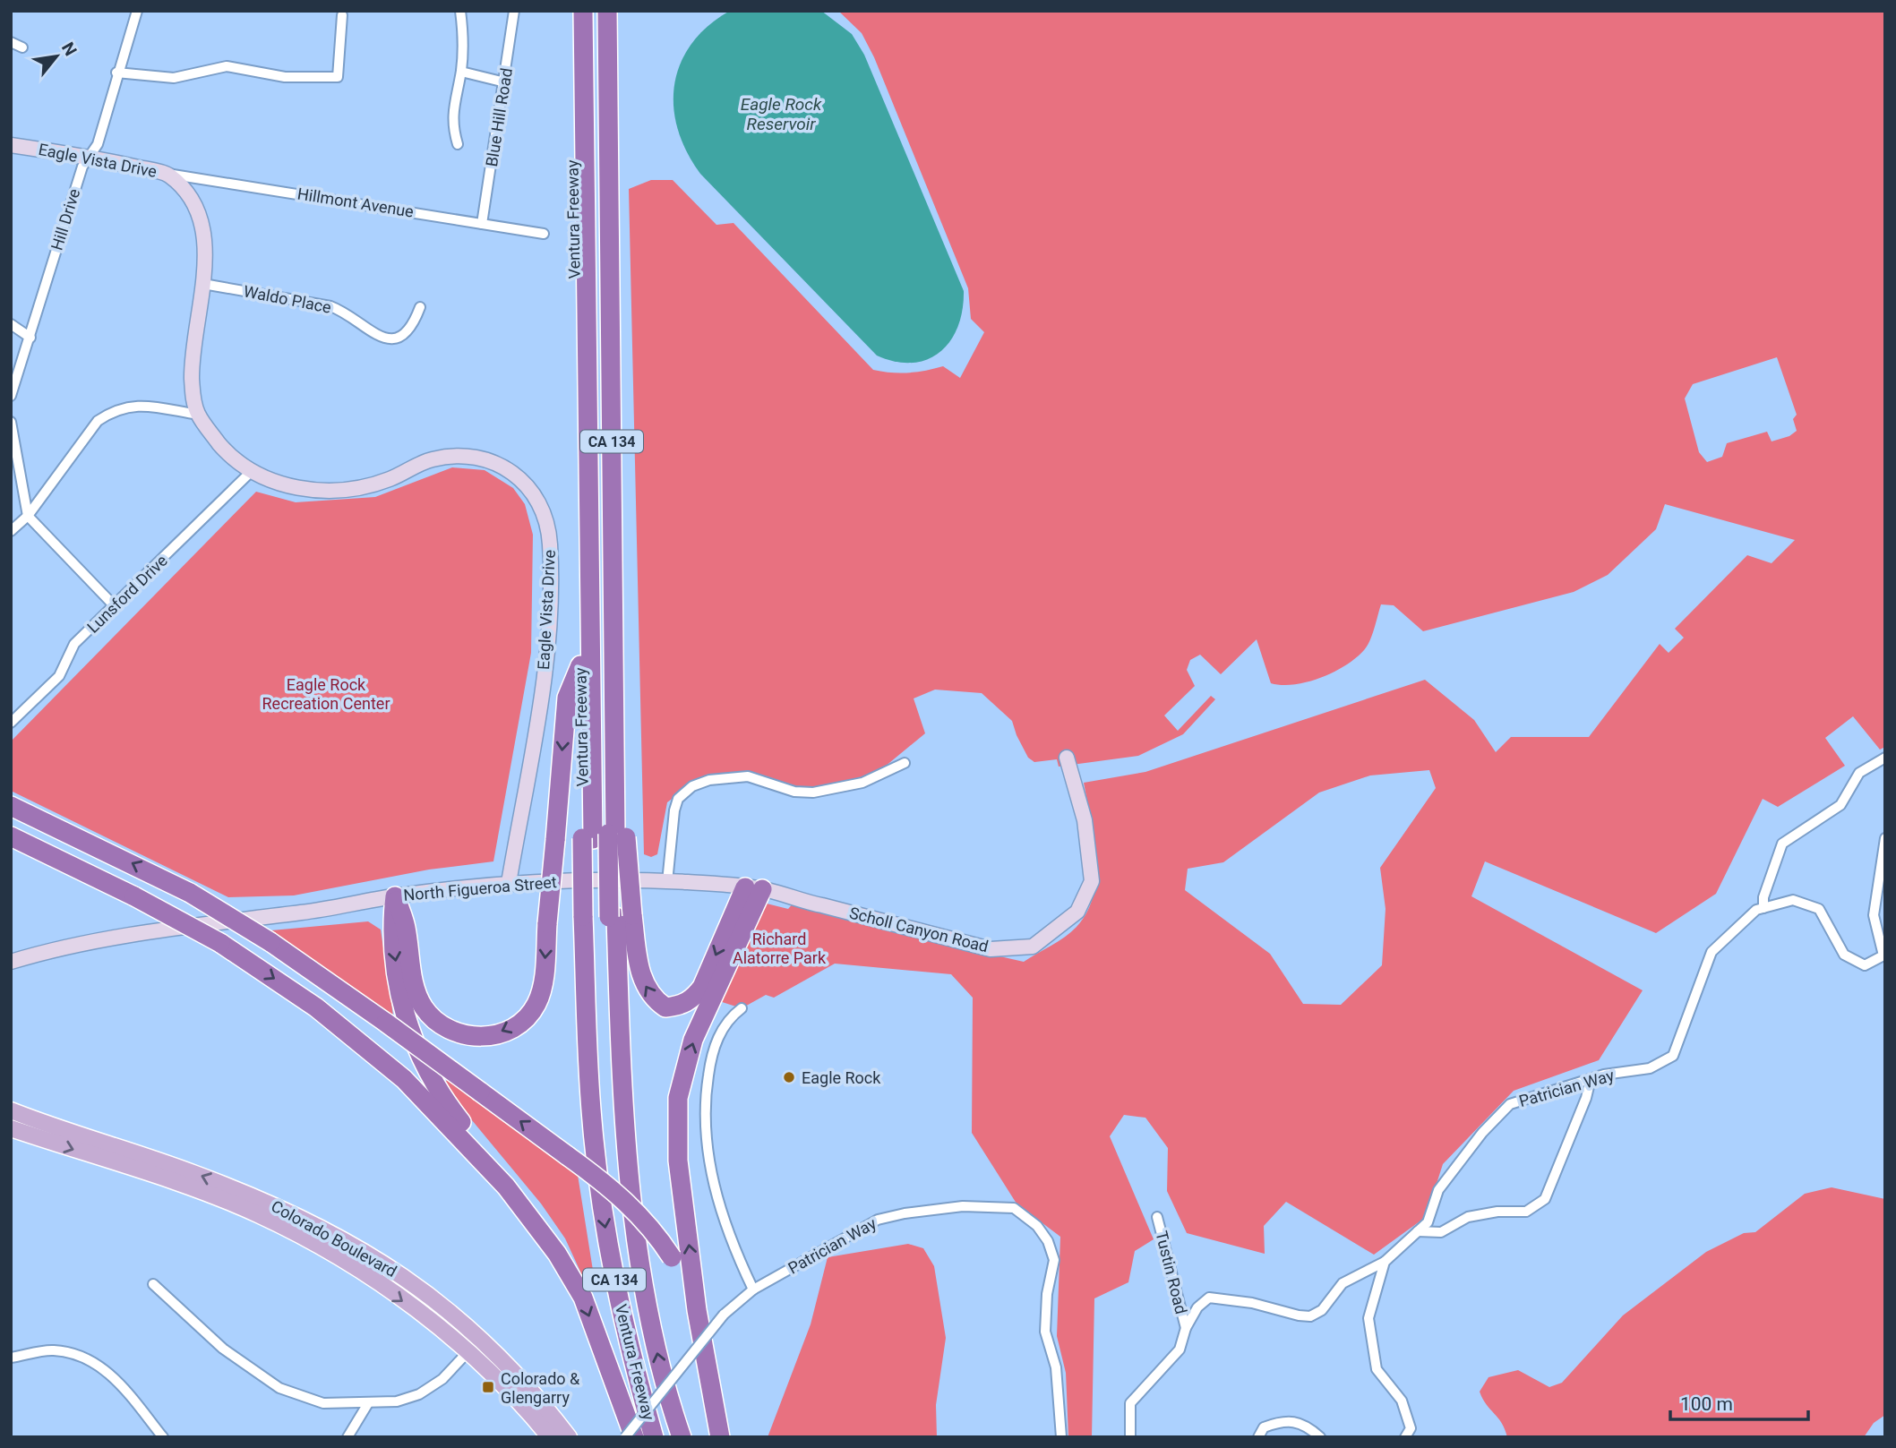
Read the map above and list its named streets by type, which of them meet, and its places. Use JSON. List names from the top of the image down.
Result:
{
  "streets": {
    "highway": ["Ventura Freeway", "CA 134"],
    "main road": ["Colorado Boulevard"],
    "street": [
      "Blue Hill Road",
      "Eagle Vista Drive",
      "Hillmont Avenue",
      "Hill Drive",
      "Waldo Place",
      "Lunsford Drive",
      "North Figueroa Street",
      "Scholl Canyon Road",
      "Patrician Way",
      "Tustin Road"
    ]
  },
  "crossings": [
    ["Blue Hill Road", "Hillmont Avenue"],
    ["Eagle Vista Drive", "Hillmont Avenue"],
    ["Eagle Vista Drive", "Hill Drive"],
    ["Eagle Vista Drive", "Waldo Place"],
    ["Eagle Vista Drive", "Lunsford Drive"],
    ["Eagle Vista Drive", "North Figueroa Street"],
    ["Ventura Freeway", "CA 134"],
    ["North Figueroa Street", "Scholl Canyon Road"],
    ["Patrician Way", "Tustin Road"]
  ],
  "water": ["Eagle Rock Reservoir"],
  "parks": ["Eagle Rock Recreation Center", "Richard Alatorre Park"],
  "places": {
    "other": ["Eagle Rock"],
    "transit": ["Colorado & Glengarry"]
  },
  "scale_bar": "100 m",
  "north": "top right"
}
